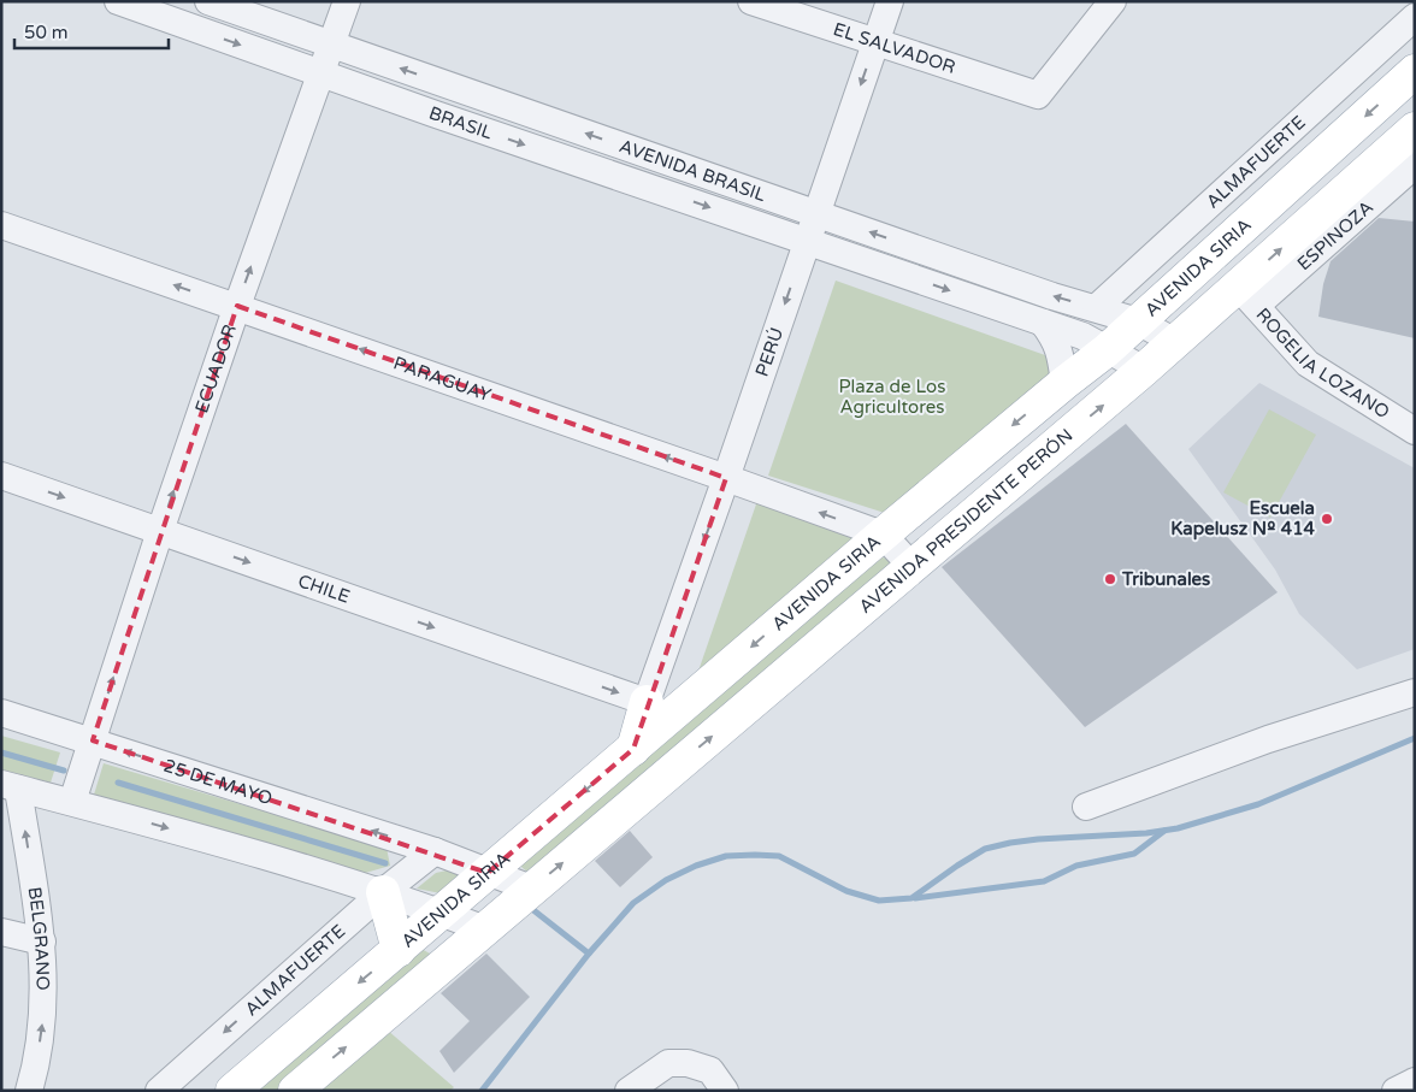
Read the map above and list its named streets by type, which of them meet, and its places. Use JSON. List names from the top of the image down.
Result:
{
  "streets": {
    "main road": ["AVENIDA SIRIA", "AVENIDA PRESIDENTE PERÓN"],
    "street": [
      "EL SALVADOR",
      "BRASIL",
      "ALMAFUERTE",
      "AVENIDA BRASIL",
      "ESPINOZA",
      "PERÚ",
      "ROGELIA LOZANO",
      "ECUADOR",
      "PARAGUAY",
      "CHILE",
      "25 DE MAYO",
      "BELGRANO"
    ]
  },
  "crossings": [
    ["EL SALVADOR", "PERÚ"],
    ["BRASIL", "PERÚ"],
    ["BRASIL", "ECUADOR"],
    ["ALMAFUERTE", "AVENIDA BRASIL"],
    ["ALMAFUERTE", "25 DE MAYO"],
    ["AVENIDA BRASIL", "AVENIDA SIRIA"],
    ["AVENIDA BRASIL", "PERÚ"],
    ["AVENIDA BRASIL", "ECUADOR"],
    ["AVENIDA BRASIL", "AVENIDA PRESIDENTE PERÓN"],
    ["ESPINOZA", "ROGELIA LOZANO"],
    ["ESPINOZA", "AVENIDA PRESIDENTE PERÓN"],
    ["AVENIDA SIRIA", "PARAGUAY"],
    ["AVENIDA SIRIA", "25 DE MAYO"],
    ["PERÚ", "PARAGUAY"],
    ["PERÚ", "CHILE"],
    ["ROGELIA LOZANO", "AVENIDA PRESIDENTE PERÓN"],
    ["ECUADOR", "PARAGUAY"],
    ["ECUADOR", "CHILE"],
    ["ECUADOR", "25 DE MAYO"],
    ["AVENIDA PRESIDENTE PERÓN", "25 DE MAYO"]
  ],
  "one_way": [
    "BRASIL",
    "ALMAFUERTE",
    "AVENIDA SIRIA",
    "PERÚ",
    "ECUADOR",
    "PARAGUAY",
    "AVENIDA PRESIDENTE PERÓN",
    "CHILE",
    "BELGRANO"
  ],
  "parks": ["Plaza de Los Agricultores"],
  "places": ["Escuela Kapelusz Nº 414", "Tribunales"],
  "scale_bar": "50 m"
}
